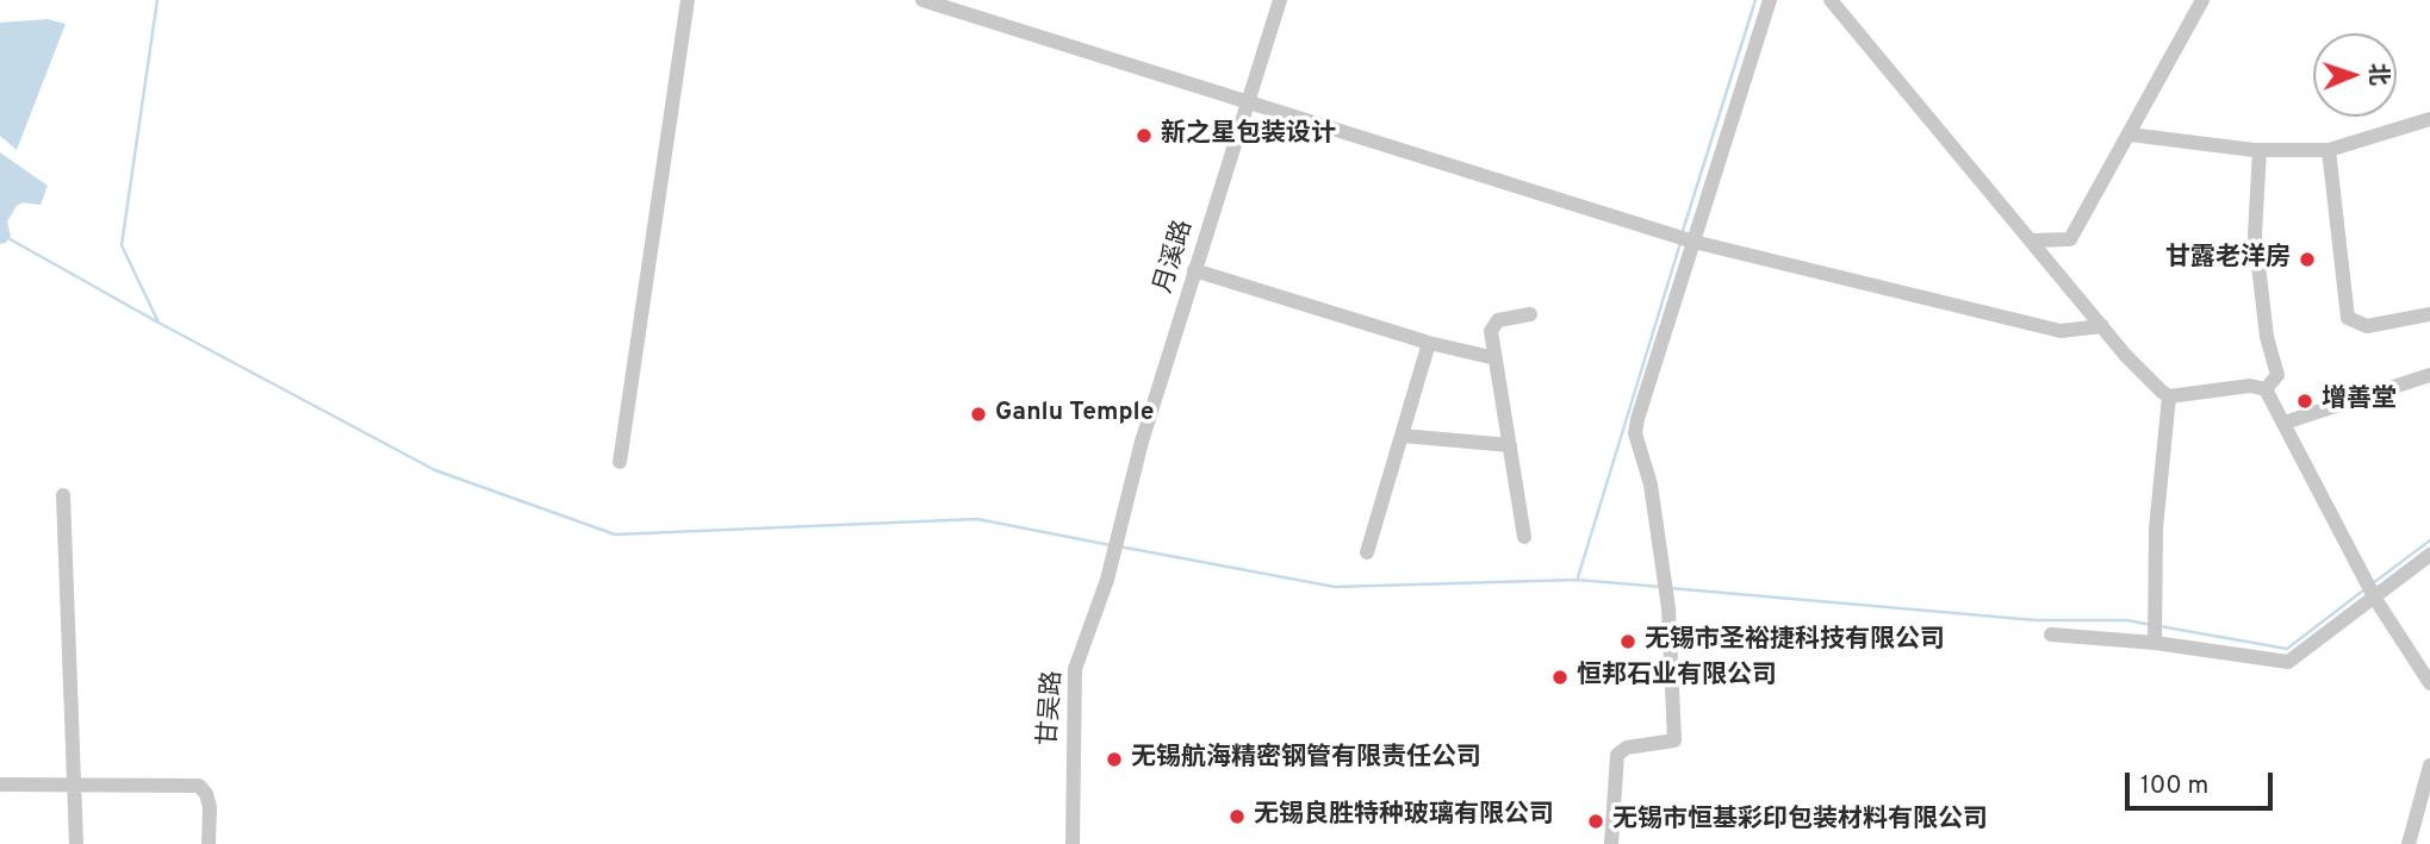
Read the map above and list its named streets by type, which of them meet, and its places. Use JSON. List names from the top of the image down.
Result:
{
  "streets": {
    "street": ["月溪路", "甘吴路"]
  },
  "crossings": [
    ["月溪路", "甘吴路"]
  ],
  "places": [
    "新之星包装设计",
    "甘露老洋房",
    "增善堂",
    "Ganlu Temple",
    "无锡市圣裕捷科技有限公司",
    "恒邦石业有限公司",
    "无锡航海精密钢管有限责任公司",
    "无锡良胜特种玻璃有限公司",
    "无锡市恒基彩印包装材料有限公司"
  ],
  "scale_bar": "100 m",
  "north": "right"
}
